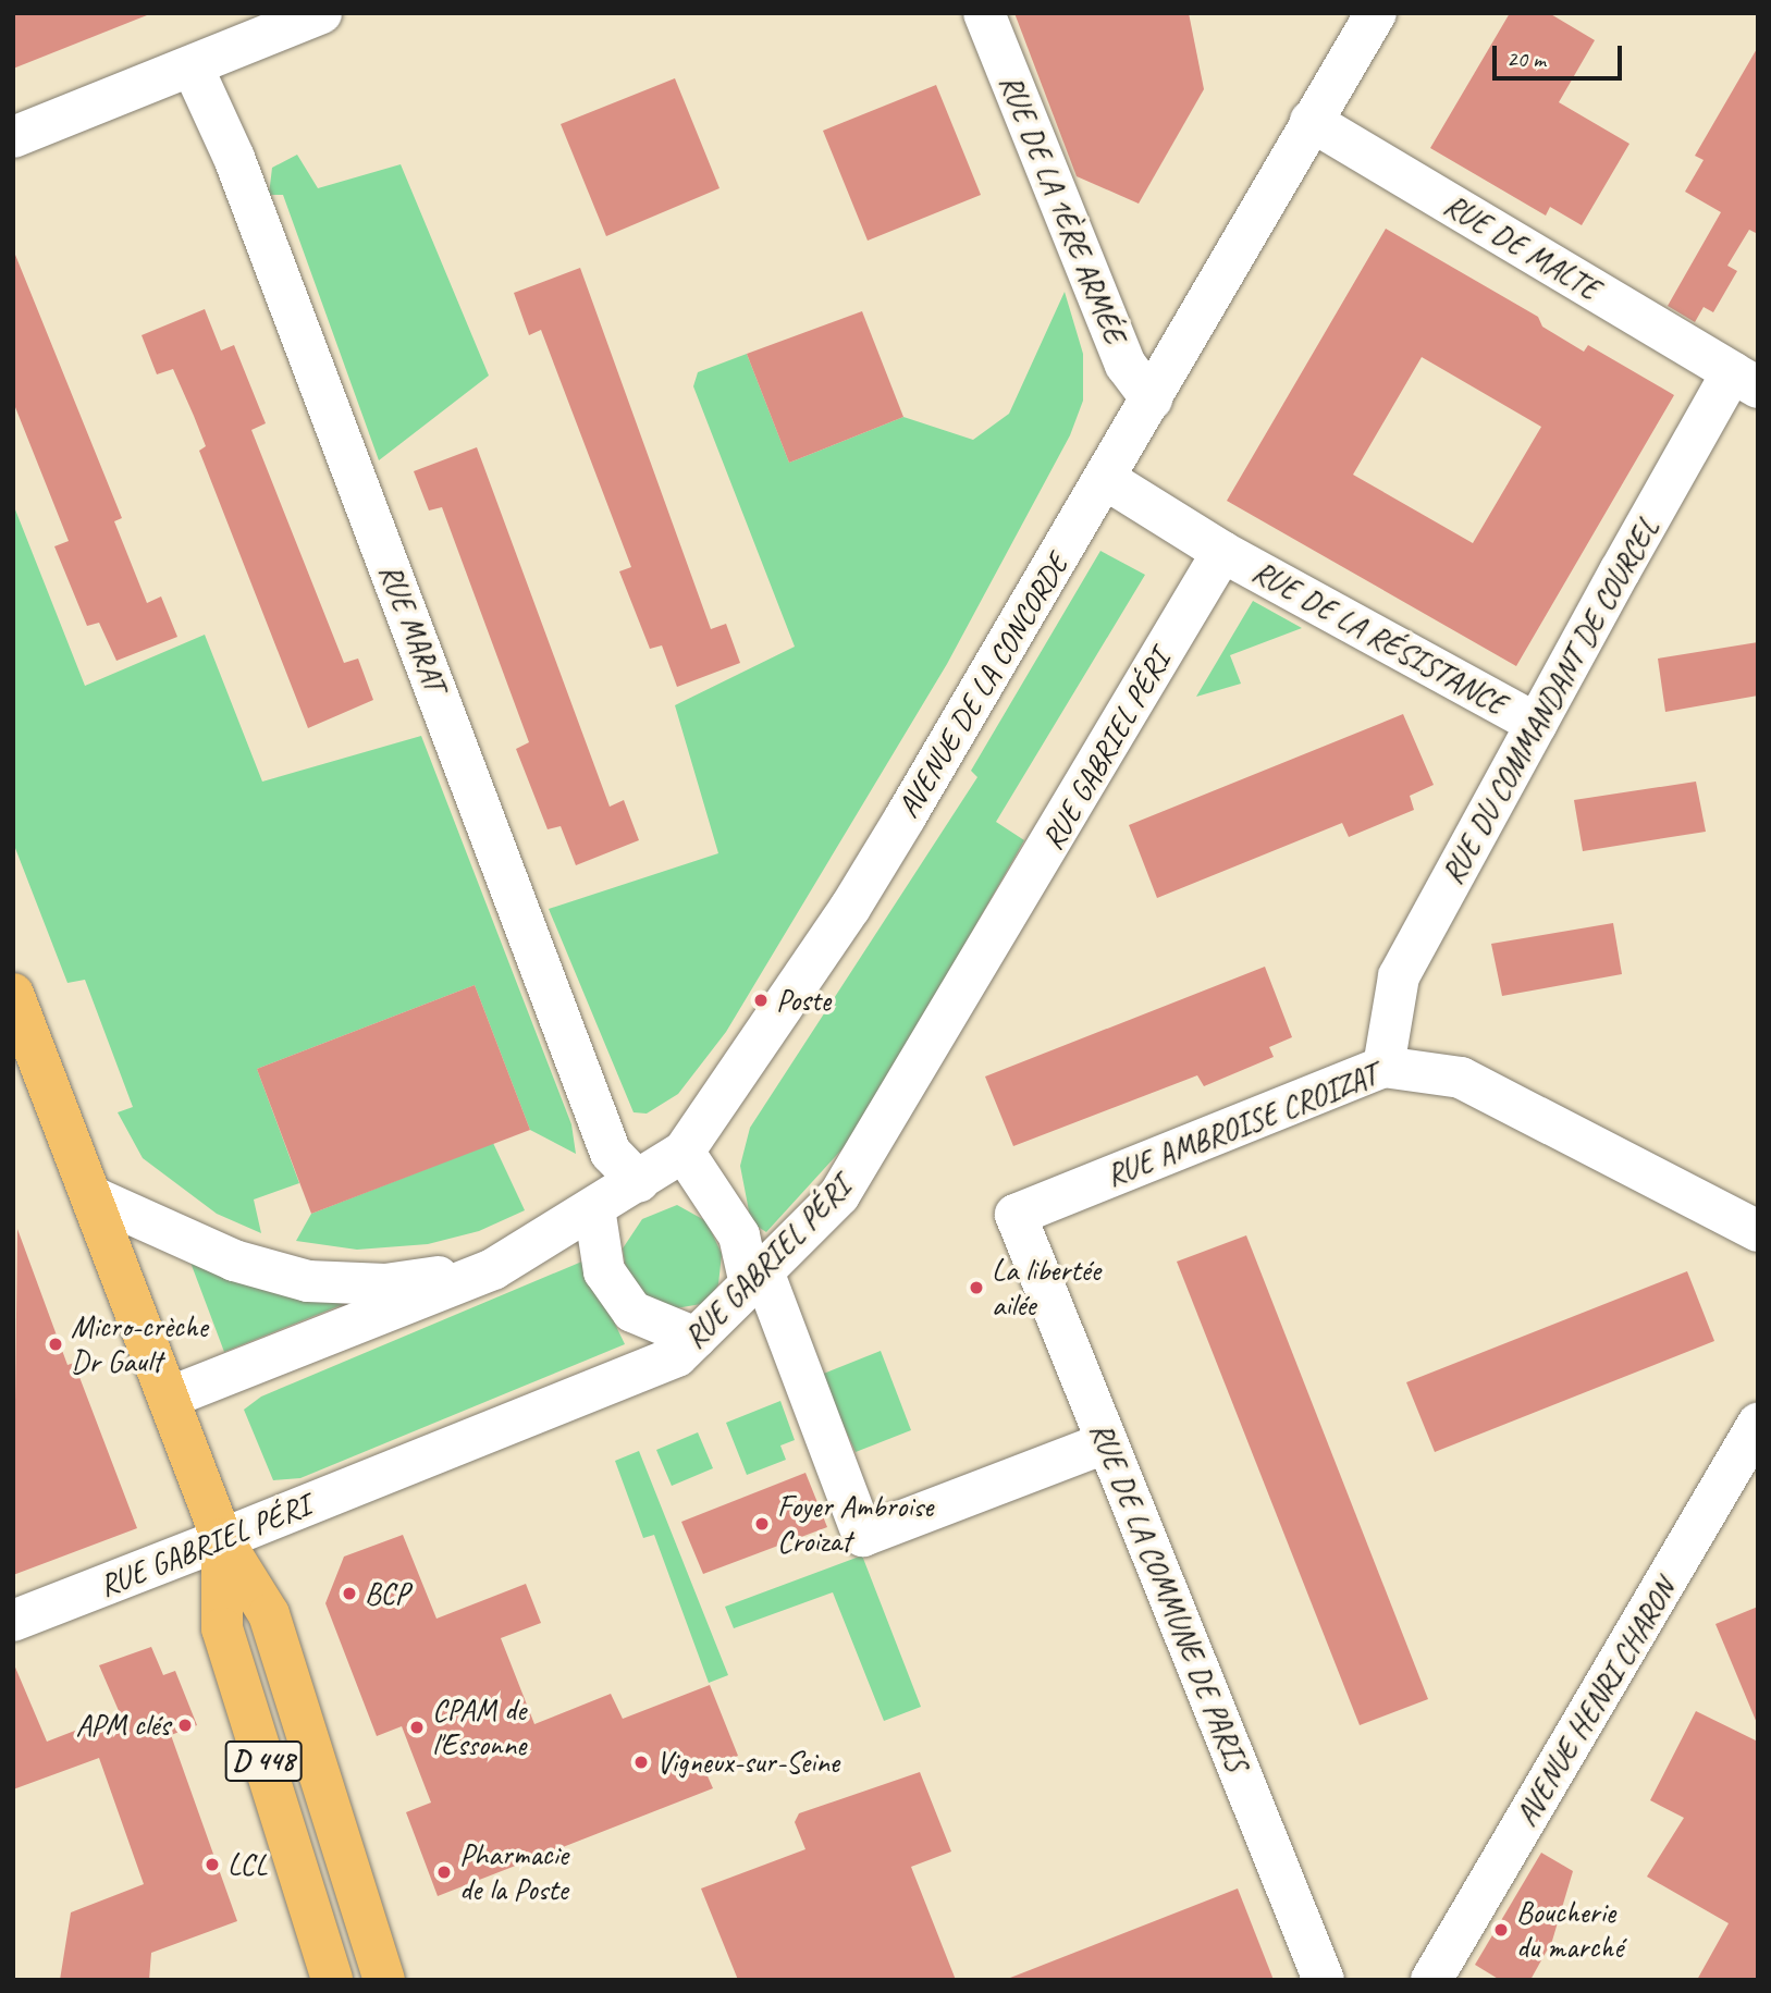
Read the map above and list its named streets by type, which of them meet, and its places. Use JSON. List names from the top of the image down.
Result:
{
  "streets": {
    "main road": ["D 448"],
    "street": [
      "RUE DE LA 1ÈRE ARMÉE",
      "RUE DE MALTE",
      "RUE MARAT",
      "RUE DE LA RÉSISTANCE",
      "AVENUE DE LA CONCORDE",
      "RUE DU COMMANDANT DE COURCEL",
      "RUE GABRIEL PÉRI",
      "RUE AMBROISE CROIZAT",
      "RUE DE LA COMMUNE DE PARIS",
      "AVENUE HENRI CHARON"
    ]
  },
  "crossings": [
    ["RUE DE LA 1ÈRE ARMÉE", "AVENUE DE LA CONCORDE"],
    ["RUE DE MALTE", "AVENUE DE LA CONCORDE"],
    ["RUE DE MALTE", "RUE DU COMMANDANT DE COURCEL"],
    ["RUE MARAT", "AVENUE DE LA CONCORDE"],
    ["RUE MARAT", "RUE GABRIEL PÉRI"],
    ["RUE DE LA RÉSISTANCE", "RUE DU COMMANDANT DE COURCEL"],
    ["RUE DE LA RÉSISTANCE", "RUE GABRIEL PÉRI"],
    ["AVENUE DE LA CONCORDE", "RUE GABRIEL PÉRI"],
    ["AVENUE DE LA CONCORDE", "D 448"],
    ["RUE DU COMMANDANT DE COURCEL", "RUE AMBROISE CROIZAT"],
    ["RUE GABRIEL PÉRI", "D 448"],
    ["RUE AMBROISE CROIZAT", "RUE DE LA COMMUNE DE PARIS"]
  ],
  "places": [
    "Poste",
    "La libertée ailée",
    "Micro-crèche Dr Gault",
    "Foyer Ambroise Croizat",
    "BCP",
    "APM clés",
    "CPAM de l'Essonne",
    "Vigneux-sur-Seine",
    "LCL",
    "Pharmacie de la Poste",
    "Boucherie du marché"
  ],
  "scale_bar": "20 m"
}
